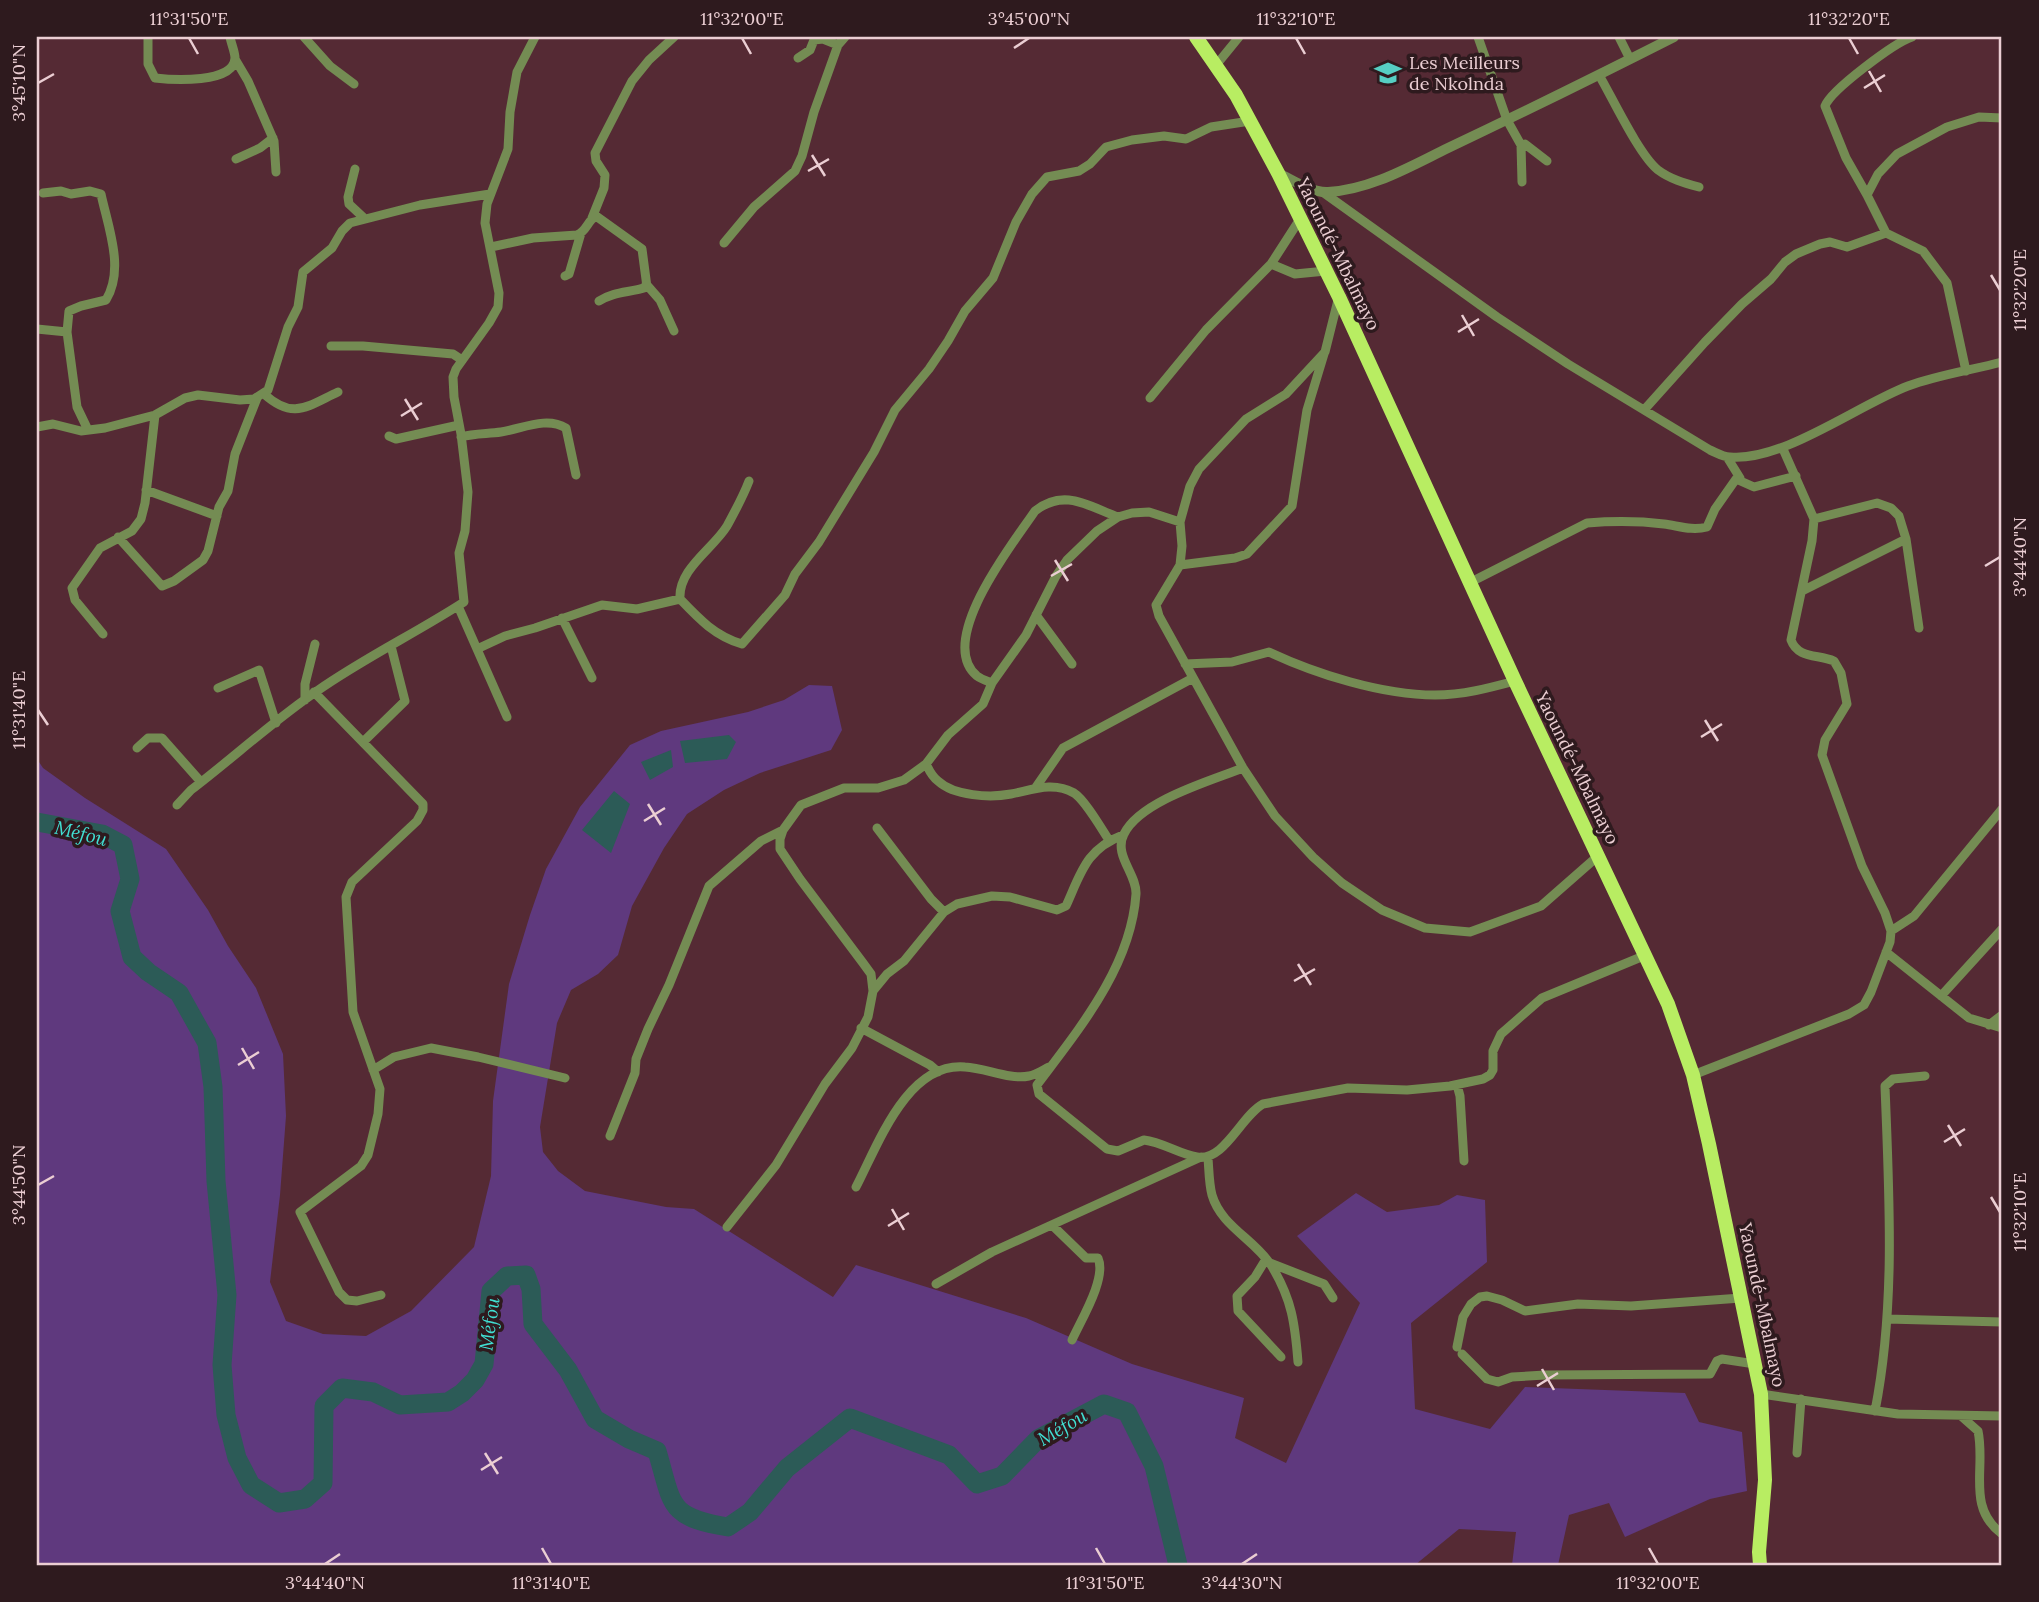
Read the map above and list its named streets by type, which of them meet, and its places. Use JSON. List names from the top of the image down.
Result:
{
  "streets": {
    "highway": ["Yaoundé-Mbalmayo"]
  },
  "water": ["Méfou"],
  "places": {
    "school or university": ["Les Meilleurs de Nkolnda"]
  },
  "coordinates": [
    "11°31'50\"E",
    "11°32'00\"E",
    "3°45'00\"N",
    "11°32'10\"E",
    "11°32'20\"E",
    "3°45'10\"N",
    "3°44'40\"N",
    "11°31'40\"E",
    "3°44'50\"N",
    "3°44'30\"N"
  ]
}
